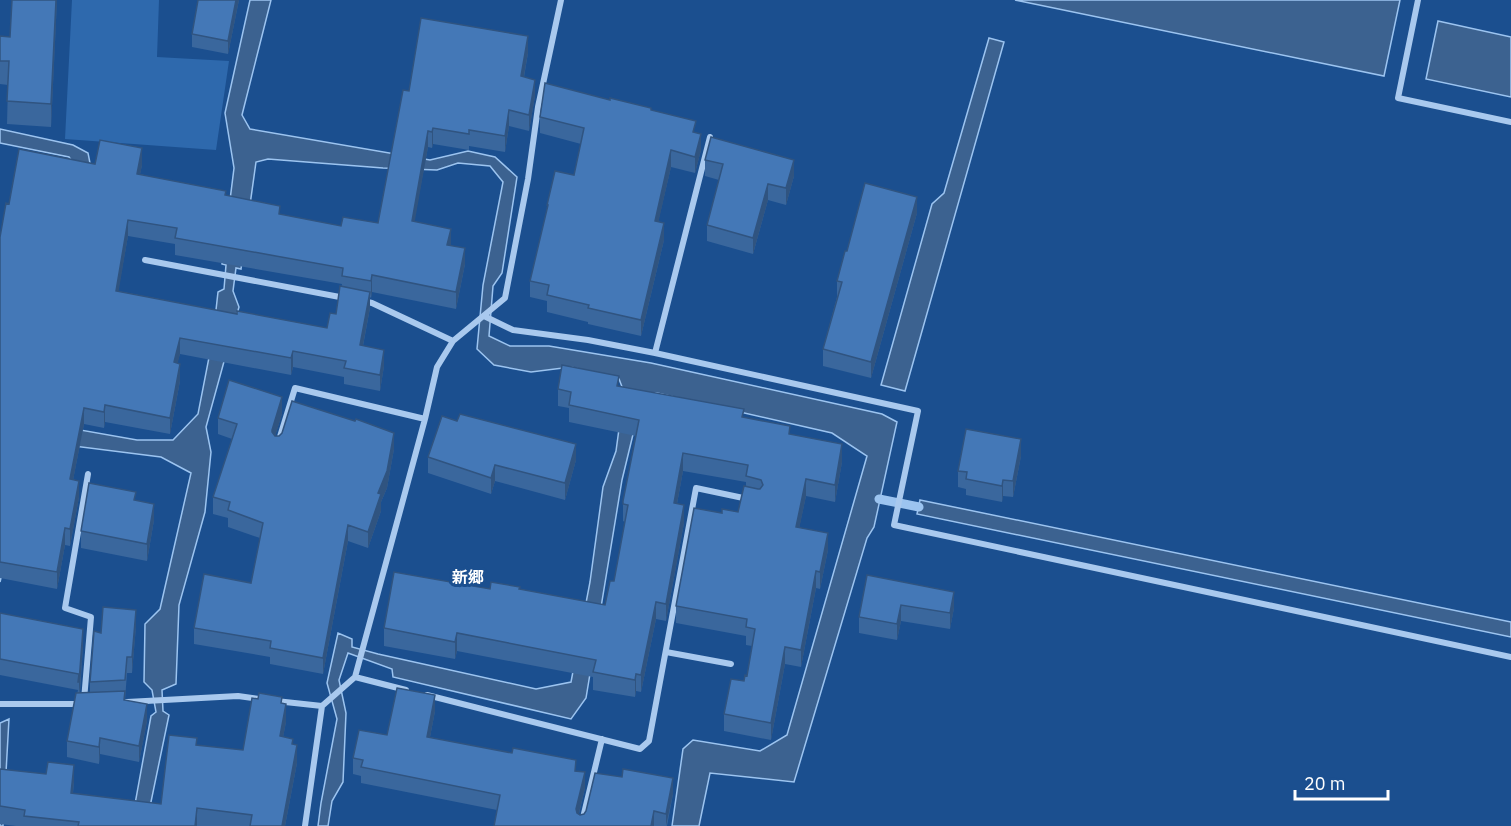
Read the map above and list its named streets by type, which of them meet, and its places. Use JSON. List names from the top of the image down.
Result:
{
  "districts": ["新郷"],
  "scale_bar": "20 m"
}
